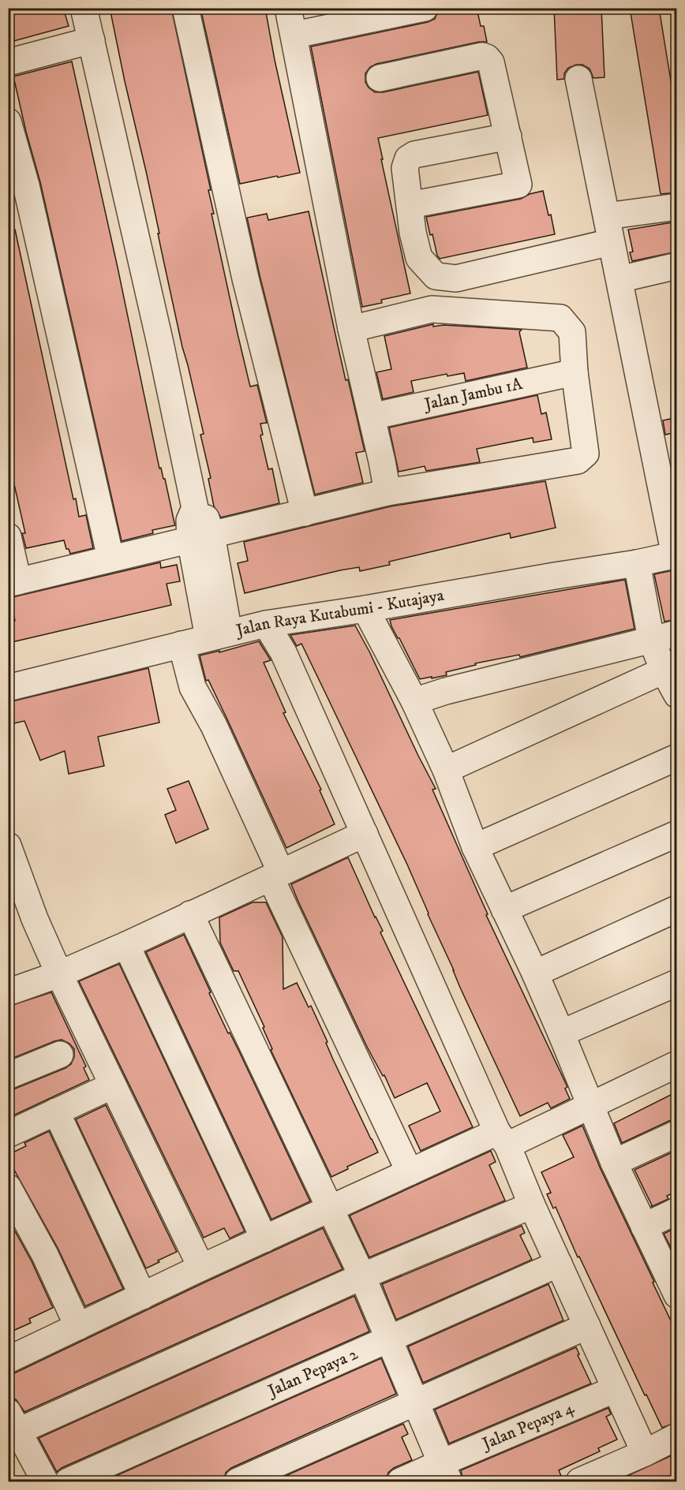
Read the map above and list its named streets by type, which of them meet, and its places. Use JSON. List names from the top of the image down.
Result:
{
  "streets": {
    "street": [
      "Jalan Jambu 1A",
      "Jalan Raya Kutabumi - Kutajaya",
      "Jalan Pepaya 2",
      "Jalan Pepaya 4"
    ]
  }
}
